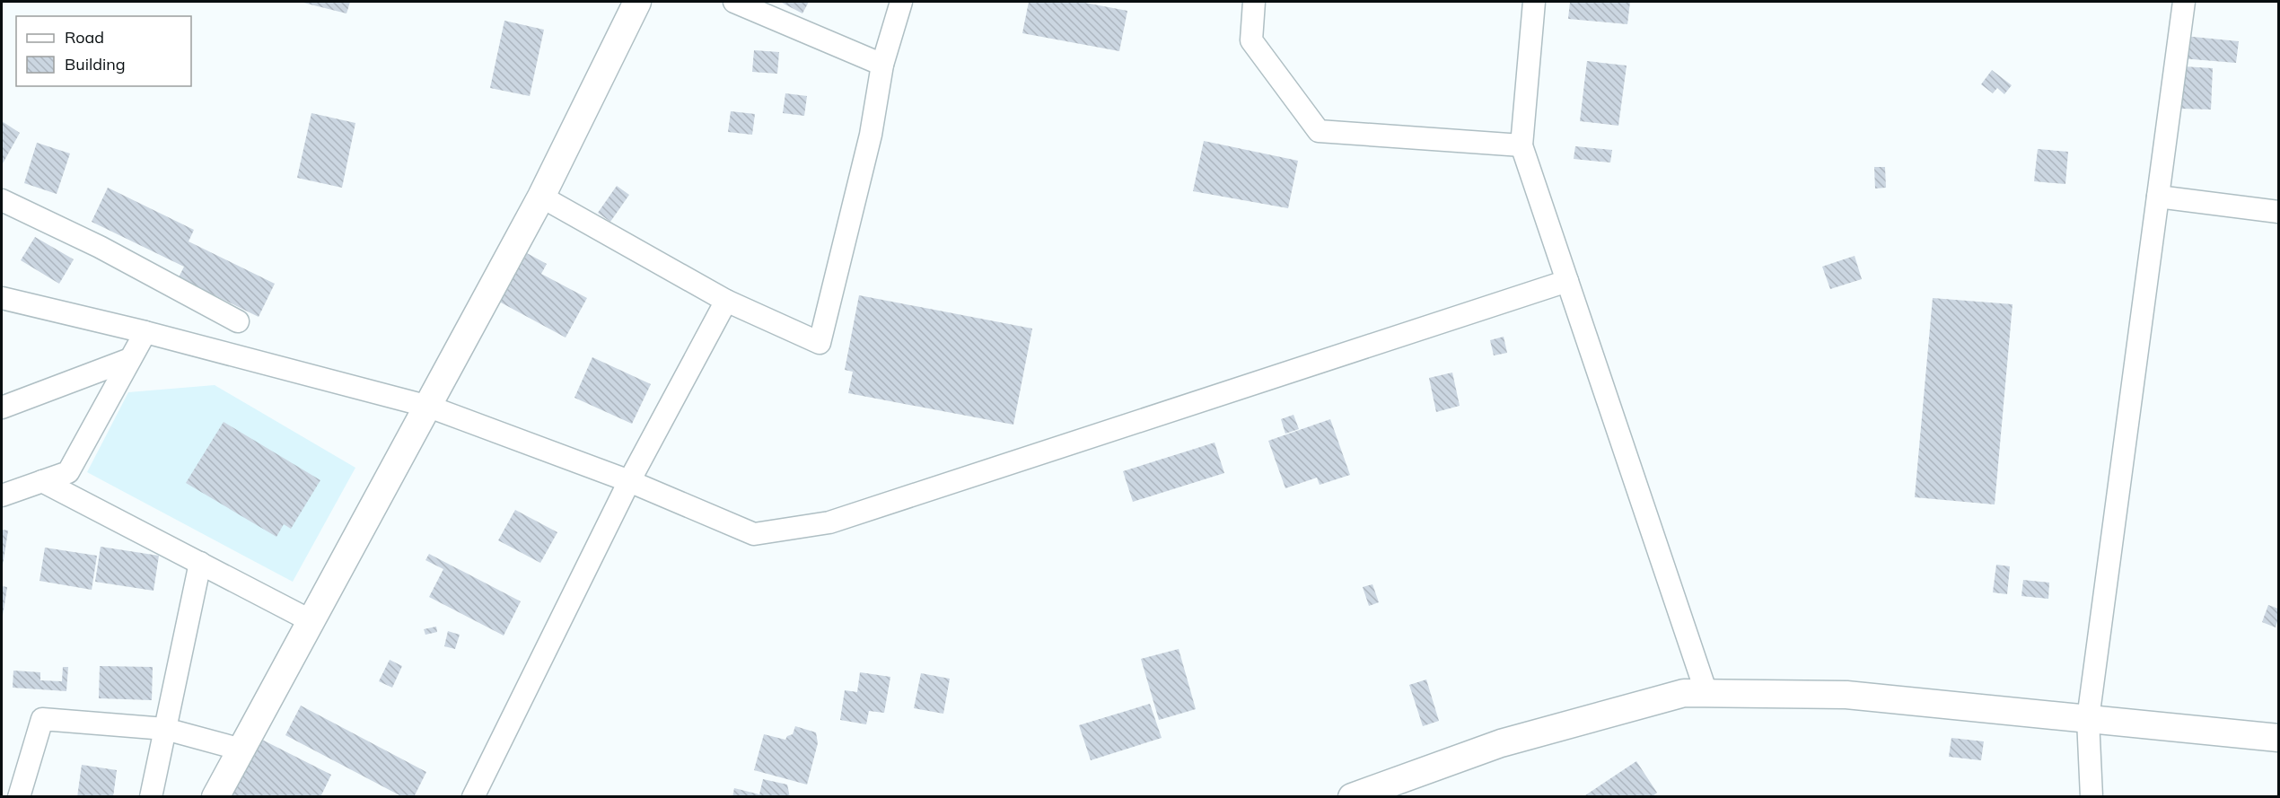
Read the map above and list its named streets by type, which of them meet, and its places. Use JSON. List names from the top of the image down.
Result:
{
  "legend": ["Road", "Building"]
}
